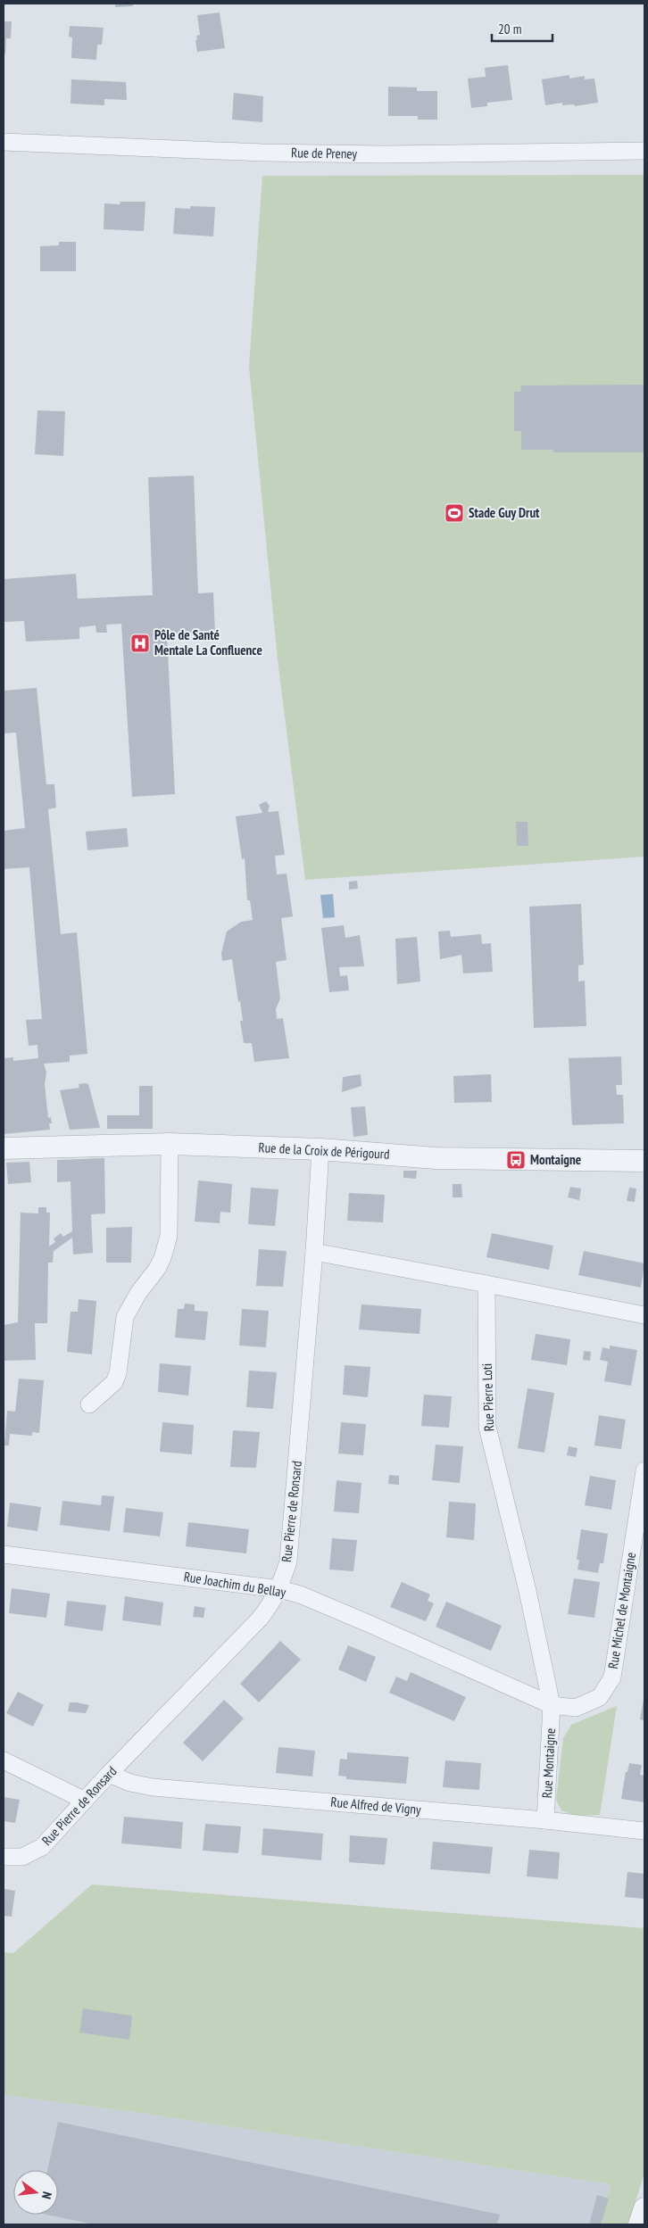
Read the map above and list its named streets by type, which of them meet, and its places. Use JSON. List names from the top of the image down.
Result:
{
  "streets": {
    "street": [
      "Rue de Preney",
      "Rue de la Croix de Périgourd",
      "Rue Pierre Loti",
      "Rue Pierre de Ronsard",
      "Rue Joachim du Bellay",
      "Rue Michel de Montaigne",
      "Rue Montaigne",
      "Rue Alfred de Vigny"
    ]
  },
  "crossings": [
    ["Rue de la Croix de Périgourd", "Rue Pierre de Ronsard"],
    ["Rue Pierre Loti", "Rue Joachim du Bellay"],
    ["Rue Pierre Loti", "Rue Michel de Montaigne"],
    ["Rue Pierre Loti", "Rue Montaigne"],
    ["Rue Pierre de Ronsard", "Rue Joachim du Bellay"],
    ["Rue Pierre de Ronsard", "Rue Alfred de Vigny"],
    ["Rue Joachim du Bellay", "Rue Michel de Montaigne"],
    ["Rue Joachim du Bellay", "Rue Montaigne"],
    ["Rue Michel de Montaigne", "Rue Montaigne"],
    ["Rue Montaigne", "Rue Alfred de Vigny"]
  ],
  "places": {
    "sports": ["Stade Guy Drut"],
    "hospital": ["Pôle de Santé Mentale La Confluence"],
    "bus stop": ["Montaigne"]
  },
  "scale_bar": "20 m",
  "north": "right"
}
